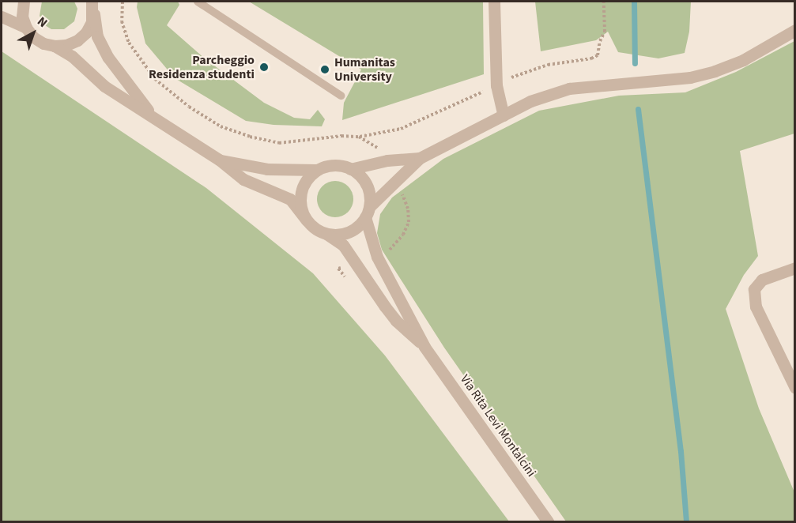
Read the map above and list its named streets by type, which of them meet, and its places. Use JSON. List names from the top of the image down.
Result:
{
  "streets": {
    "street": ["Via Rita Levi Montalcini"]
  },
  "places": ["Parcheggio Residenza studenti", "Humanitas University"],
  "north": "top right"
}
